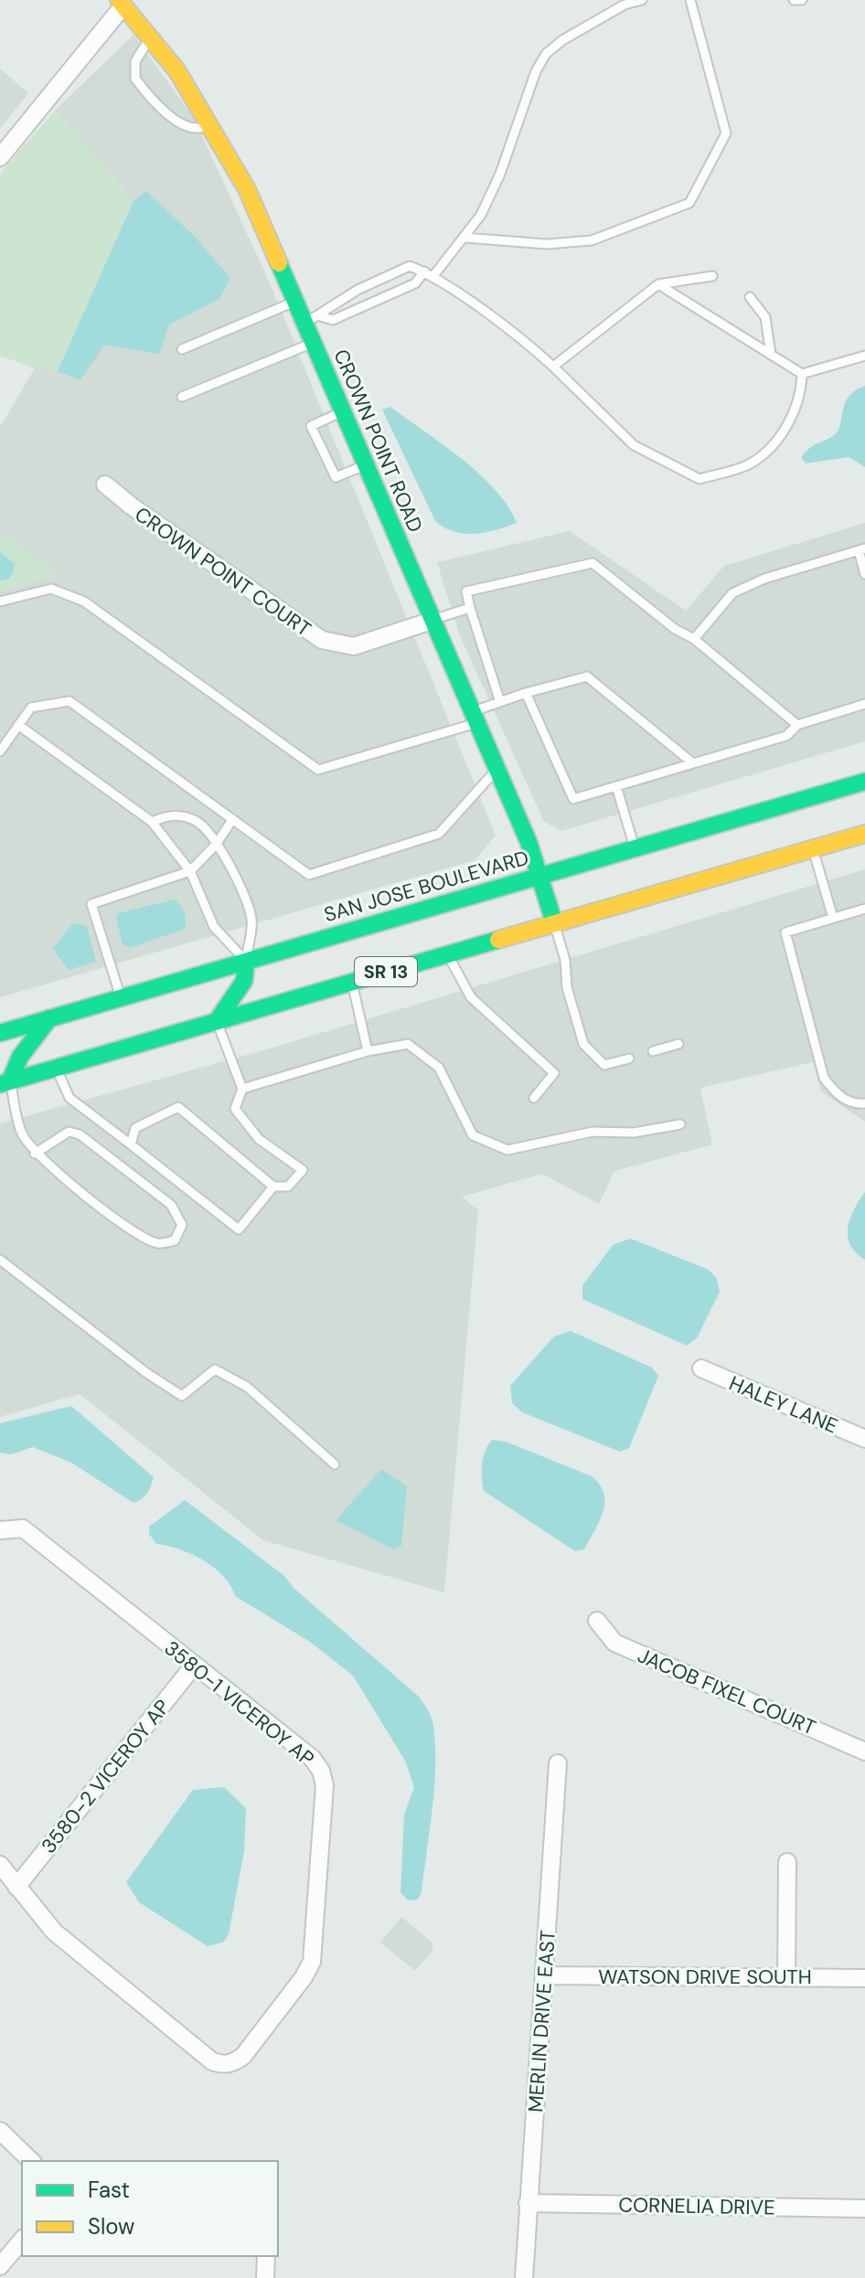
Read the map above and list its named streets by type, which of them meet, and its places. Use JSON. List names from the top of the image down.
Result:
{
  "streets": {
    "main road": ["CROWN POINT ROAD", "SAN JOSE BOULEVARD", "SR 13"],
    "street": [
      "CROWN POINT COURT",
      "HALEY LANE",
      "JACOB FIXEL COURT",
      "3580-1 VICEROY AP",
      "3580-2 VICEROY AP",
      "WATSON DRIVE SOUTH",
      "MERLIN DRIVE EAST",
      "CORNELIA DRIVE"
    ]
  },
  "crossings": [
    ["CROWN POINT ROAD", "CROWN POINT COURT"],
    ["CROWN POINT ROAD", "SAN JOSE BOULEVARD"],
    ["CROWN POINT ROAD", "SR 13"],
    ["3580-1 VICEROY AP", "3580-2 VICEROY AP"],
    ["WATSON DRIVE SOUTH", "MERLIN DRIVE EAST"],
    ["MERLIN DRIVE EAST", "CORNELIA DRIVE"]
  ],
  "legend": ["Fast", "Slow"]
}
